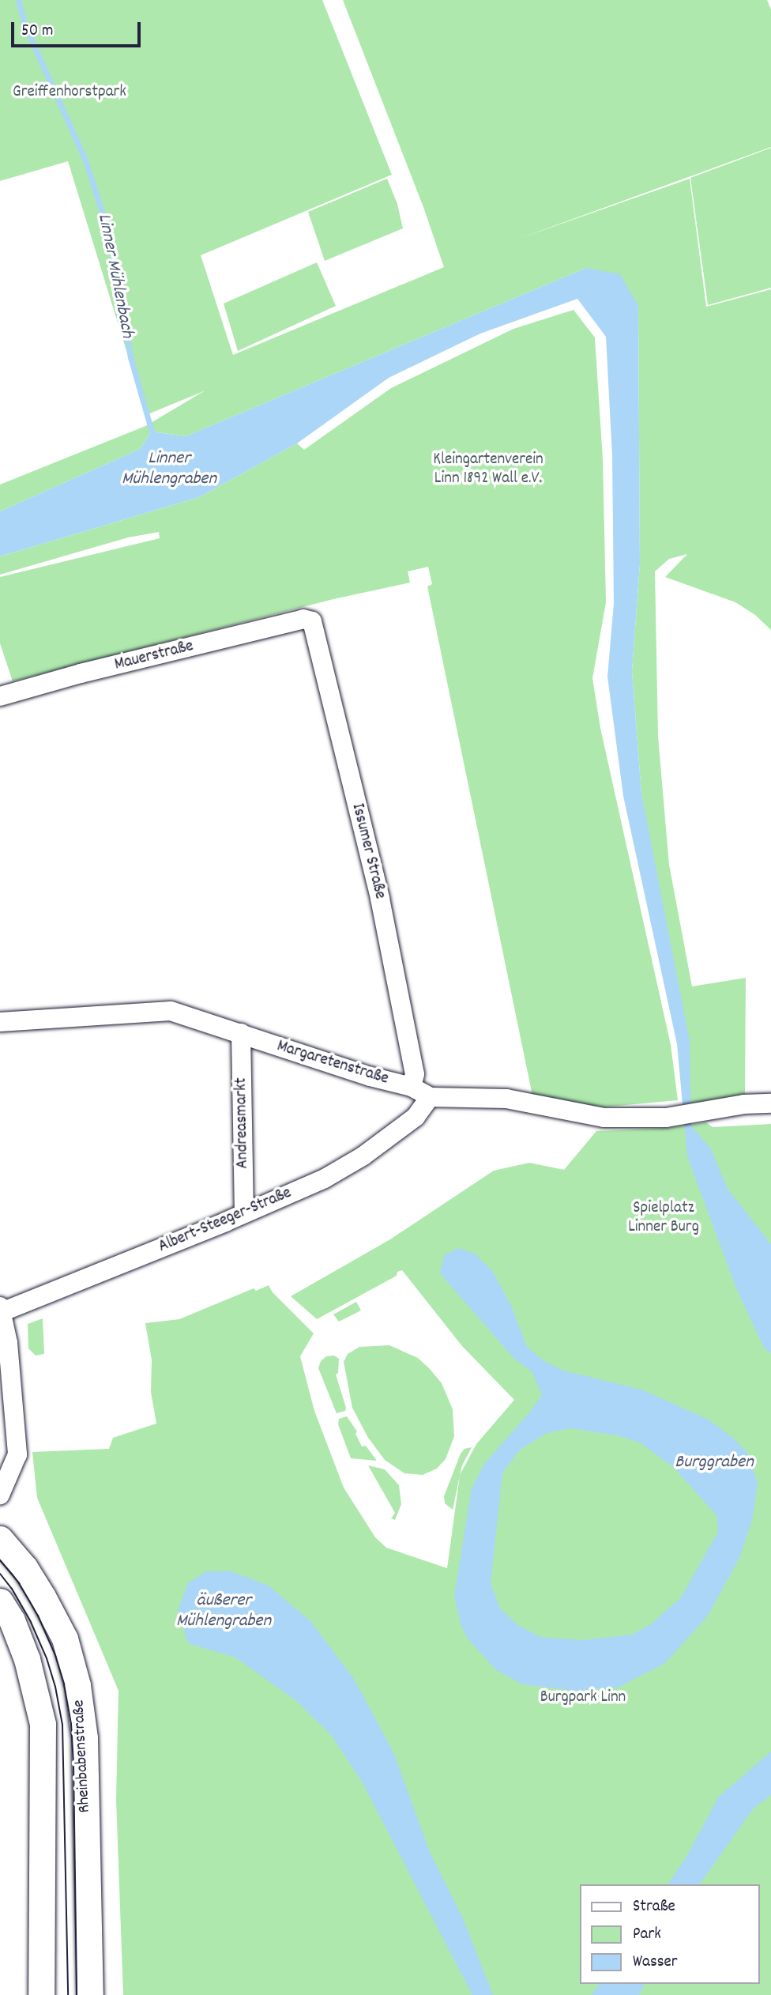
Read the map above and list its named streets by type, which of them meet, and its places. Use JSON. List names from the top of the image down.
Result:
{
  "streets": {
    "main road": ["Rheinbabenstraße"],
    "street": [
      "Mauerstraße",
      "Issumer Straße",
      "Margaretenstraße",
      "Andreasmarkt",
      "Albert-Steeger-Straße"
    ]
  },
  "crossings": [
    ["Mauerstraße", "Issumer Straße"],
    ["Issumer Straße", "Margaretenstraße"],
    ["Margaretenstraße", "Andreasmarkt"],
    ["Margaretenstraße", "Albert-Steeger-Straße"],
    ["Andreasmarkt", "Albert-Steeger-Straße"]
  ],
  "water": [
    "Linner Mühlenbach",
    "Linner Mühlengraben",
    "Burggraben",
    "äußerer Mühlengraben"
  ],
  "parks": [
    "Greiffenhorstpark",
    "Kleingartenverein Linn 1892 Wall e.V.",
    "Spielplatz Linner Burg",
    "Burgpark Linn"
  ],
  "legend": ["Straße", "Park", "Wasser"],
  "scale_bar": "50 m"
}
